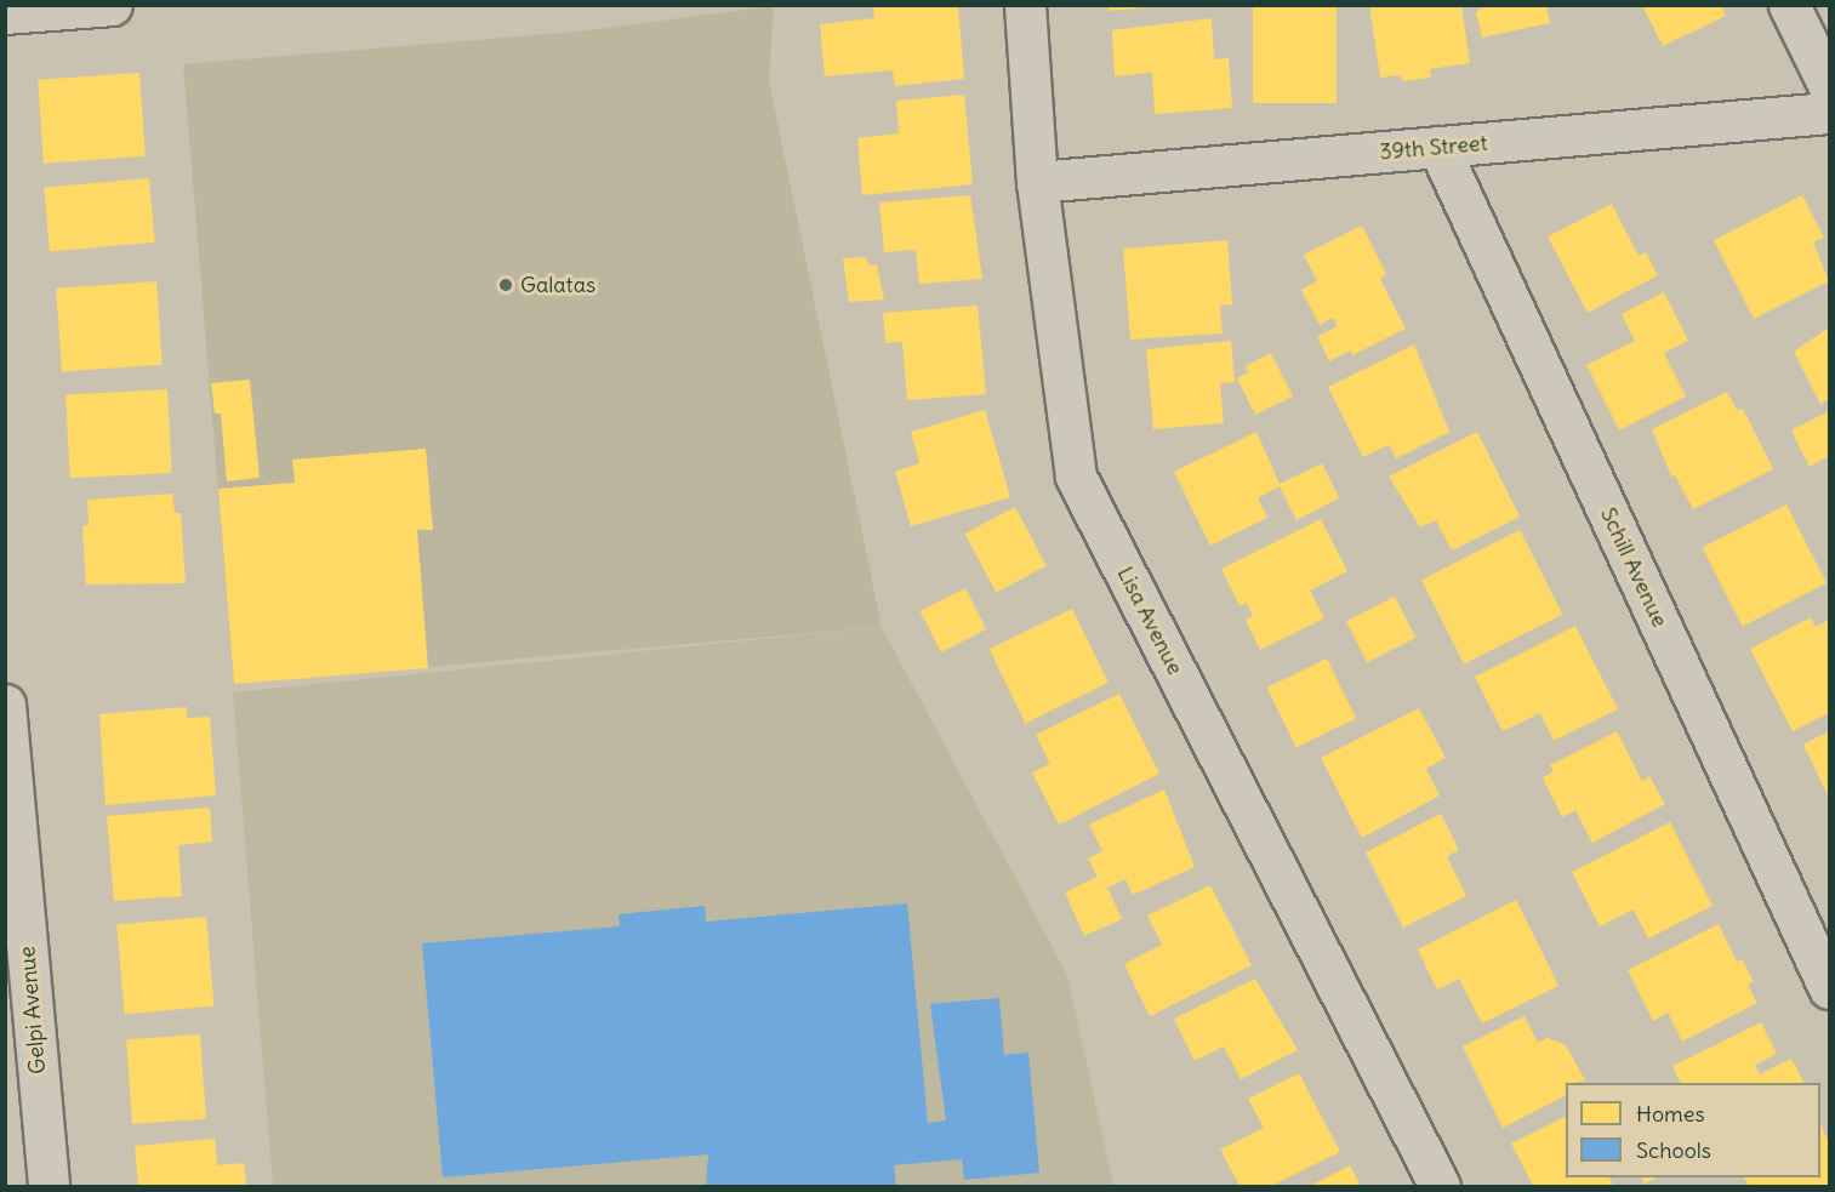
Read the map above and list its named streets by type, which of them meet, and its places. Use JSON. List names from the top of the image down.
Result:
{
  "streets": {
    "street": [
      "39th Street",
      "Schill Avenue",
      "Lisa Avenue",
      "Gelpi Avenue"
    ]
  },
  "crossings": [
    ["39th Street", "Schill Avenue"],
    ["39th Street", "Lisa Avenue"]
  ],
  "places": ["Galatas"],
  "legend": ["Homes", "Schools"]
}
